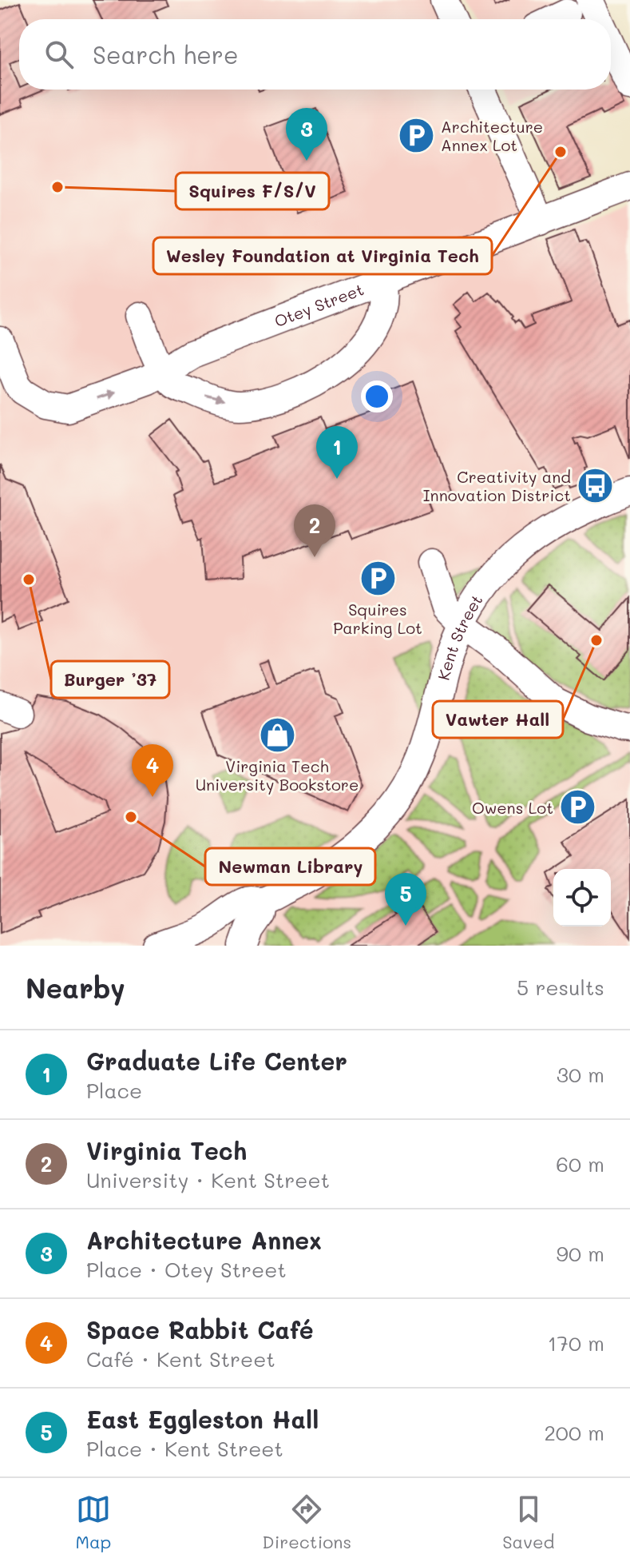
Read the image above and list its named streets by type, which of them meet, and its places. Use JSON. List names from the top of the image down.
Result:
{
  "streets": {
    "street": ["Otey Street", "Kent Street"]
  },
  "places": {
    "parking": ["Architecture Annex Lot", "Squires Parking Lot", "Owens Lot"],
    "other": [
      "Wesley Foundation at Virginia Tech",
      "Squires F/S/V",
      "Burger ’37",
      "Vawter Hall",
      "Newman Library"
    ],
    "bus stop": ["Creativity and Innovation District"],
    "shop": ["Virginia Tech University Bookstore"]
  },
  "page": {
    "search": "Search here",
    "pins": [
      "3",
      "1",
      "2",
      "4",
      "5"
    ],
    "heading": ["Nearby", "5 results"],
    "list": [
      {
        "mark": "1",
        "name": "Graduate Life Center",
        "note": "Place",
        "value": "30 m"
      },
      {
        "mark": "2",
        "name": "Virginia Tech",
        "note": "University · Kent Street",
        "value": "60 m"
      },
      {
        "mark": "3",
        "name": "Architecture Annex",
        "note": "Place · Otey Street",
        "value": "90 m"
      },
      {
        "mark": "4",
        "name": "Space Rabbit Café",
        "note": "Café · Kent Street",
        "value": "170 m"
      },
      {
        "mark": "5",
        "name": "East Eggleston Hall",
        "note": "Place · Kent Street",
        "value": "200 m"
      }
    ],
    "nav": ["Map", "Directions", "Saved"]
  }
}
